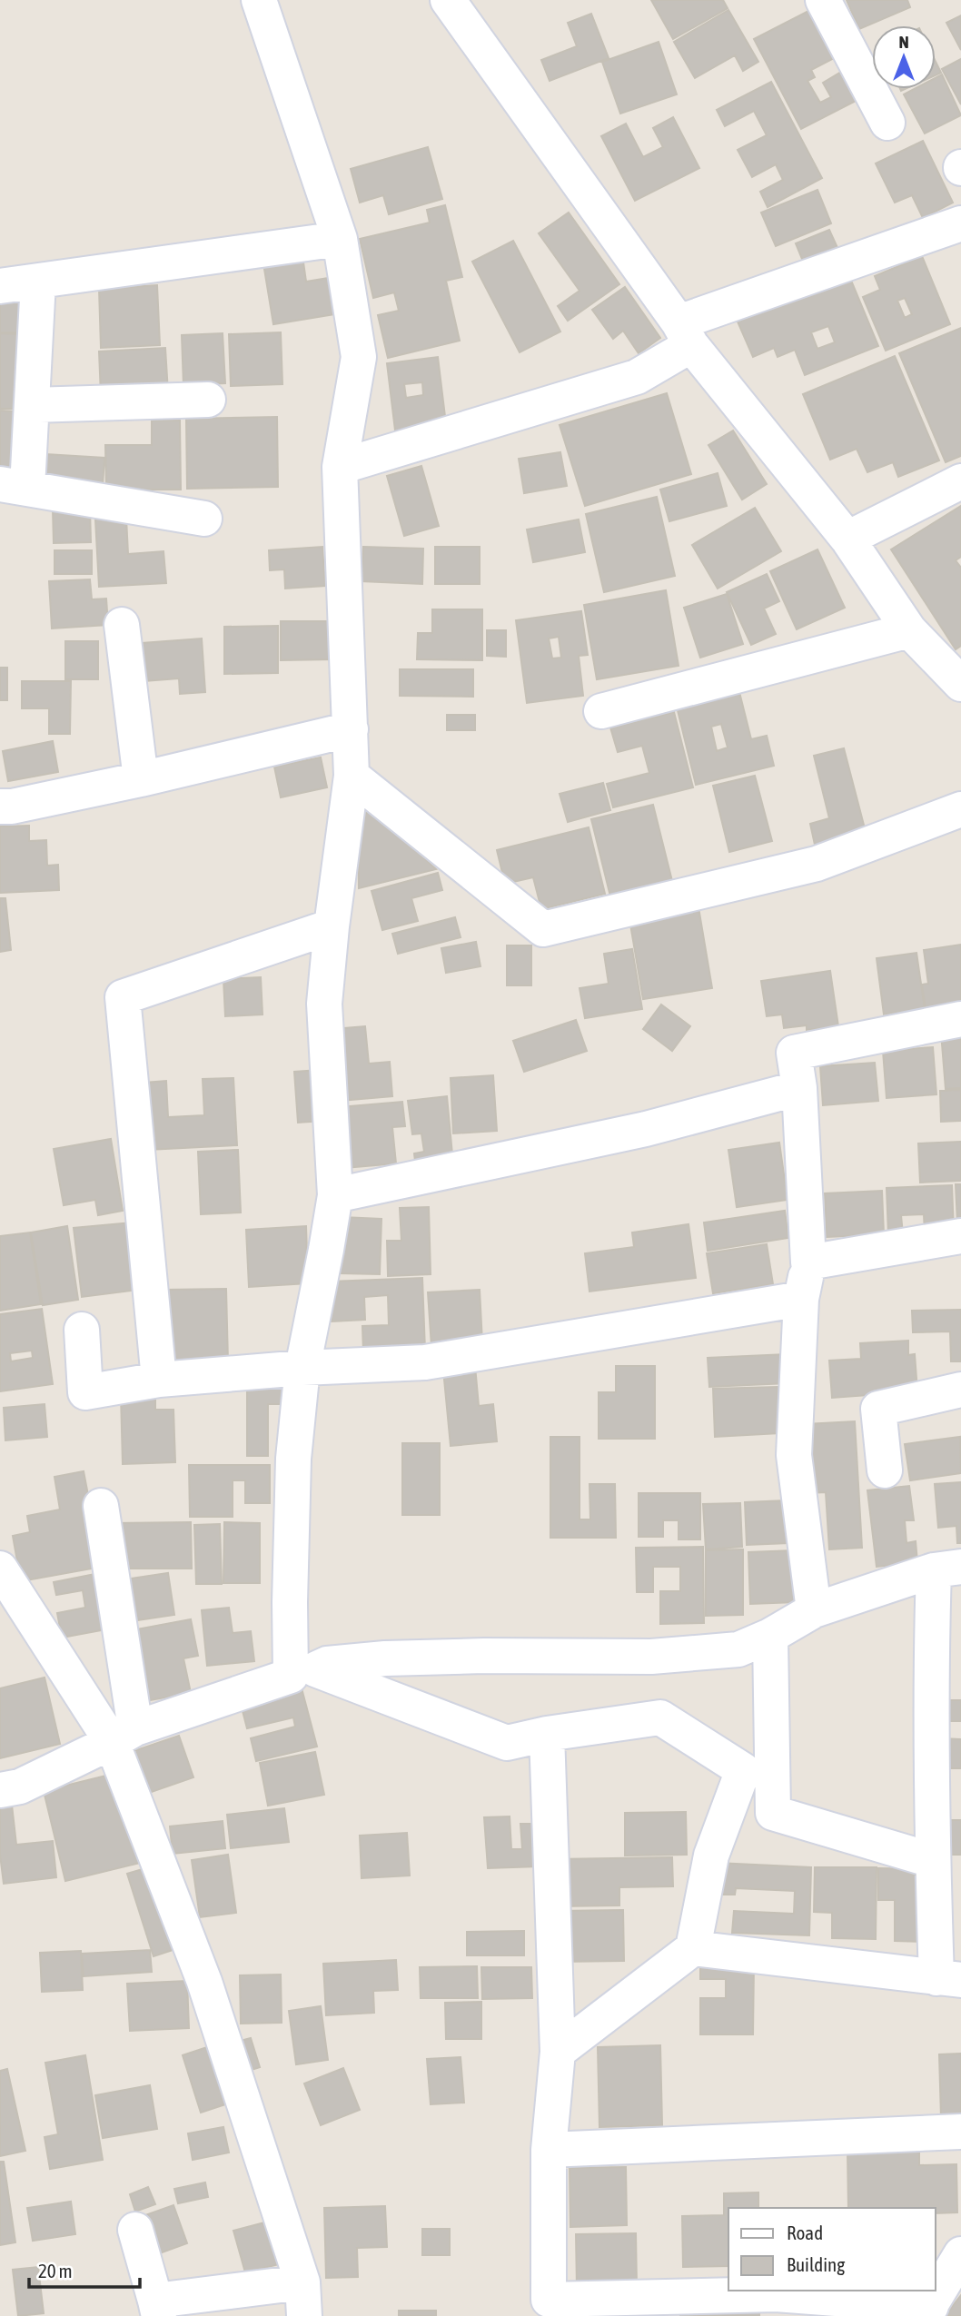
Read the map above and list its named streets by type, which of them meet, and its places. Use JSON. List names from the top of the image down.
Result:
{
  "legend": ["Road", "Building"],
  "scale_bar": "20 m",
  "north": "top"
}
